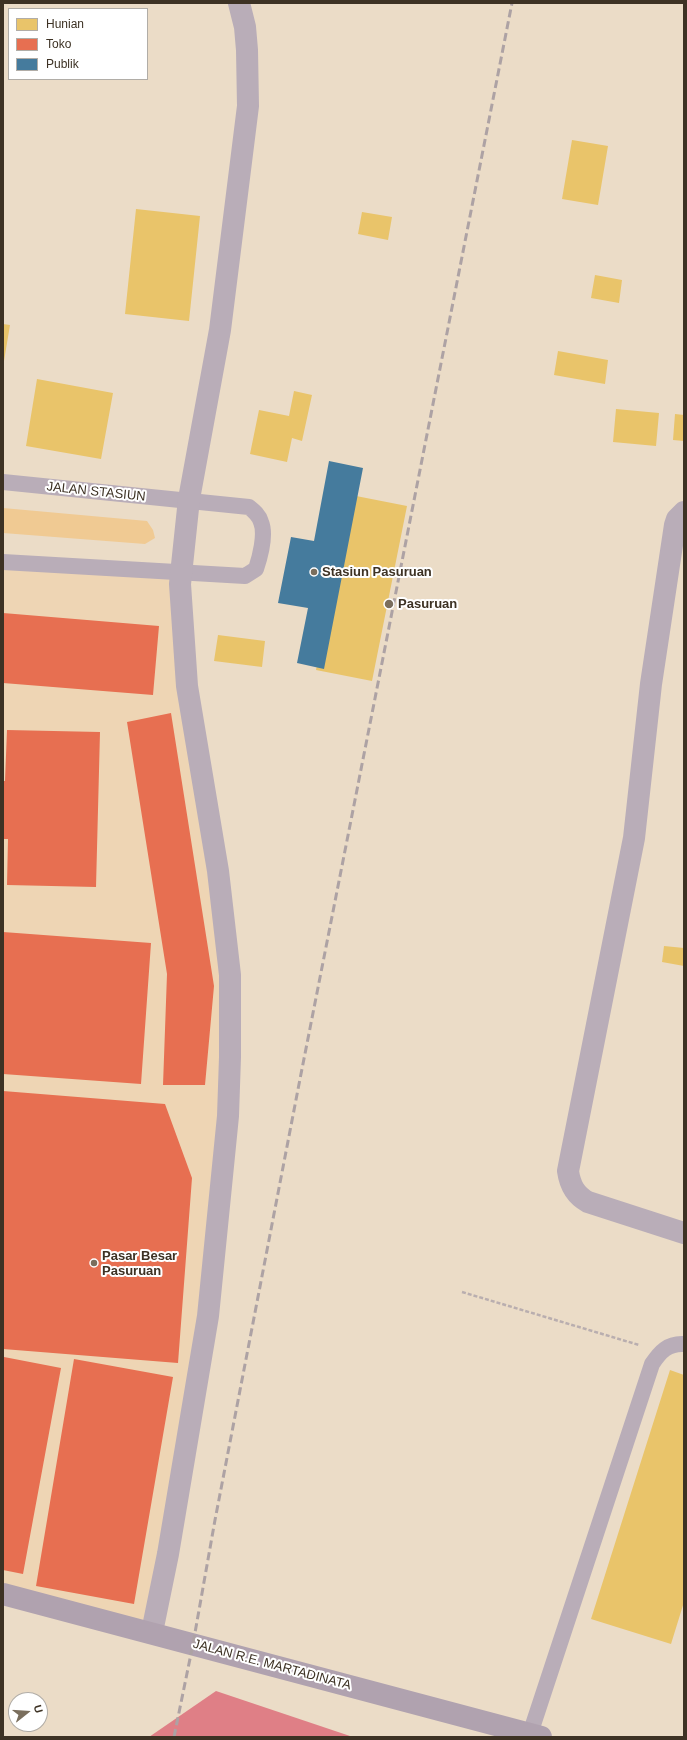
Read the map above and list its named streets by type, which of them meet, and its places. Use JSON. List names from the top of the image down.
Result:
{
  "streets": {
    "street": ["JALAN R.E. MARTADINATA"],
    "lane": ["JALAN STASIUN"]
  },
  "places": ["Stasiun Pasuruan", "Pasuruan", "Pasar Besar Pasuruan"],
  "legend": ["Hunian", "Toko", "Publik"],
  "north": "right"
}
